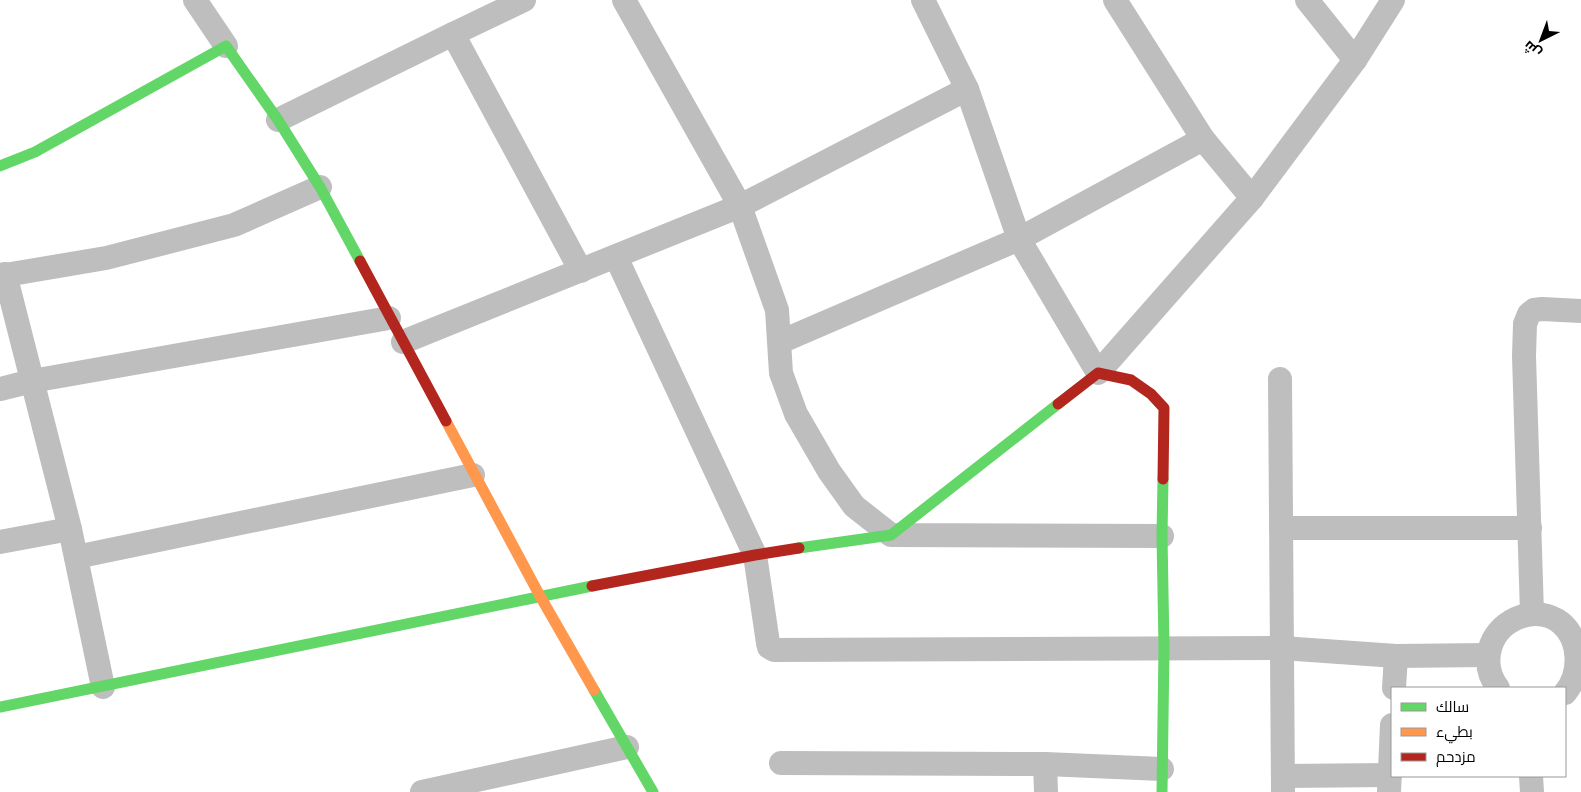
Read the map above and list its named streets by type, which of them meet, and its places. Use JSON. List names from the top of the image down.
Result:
{
  "legend": ["سالك", "بطيء", "مزدحم"],
  "north": "bottom left"
}
